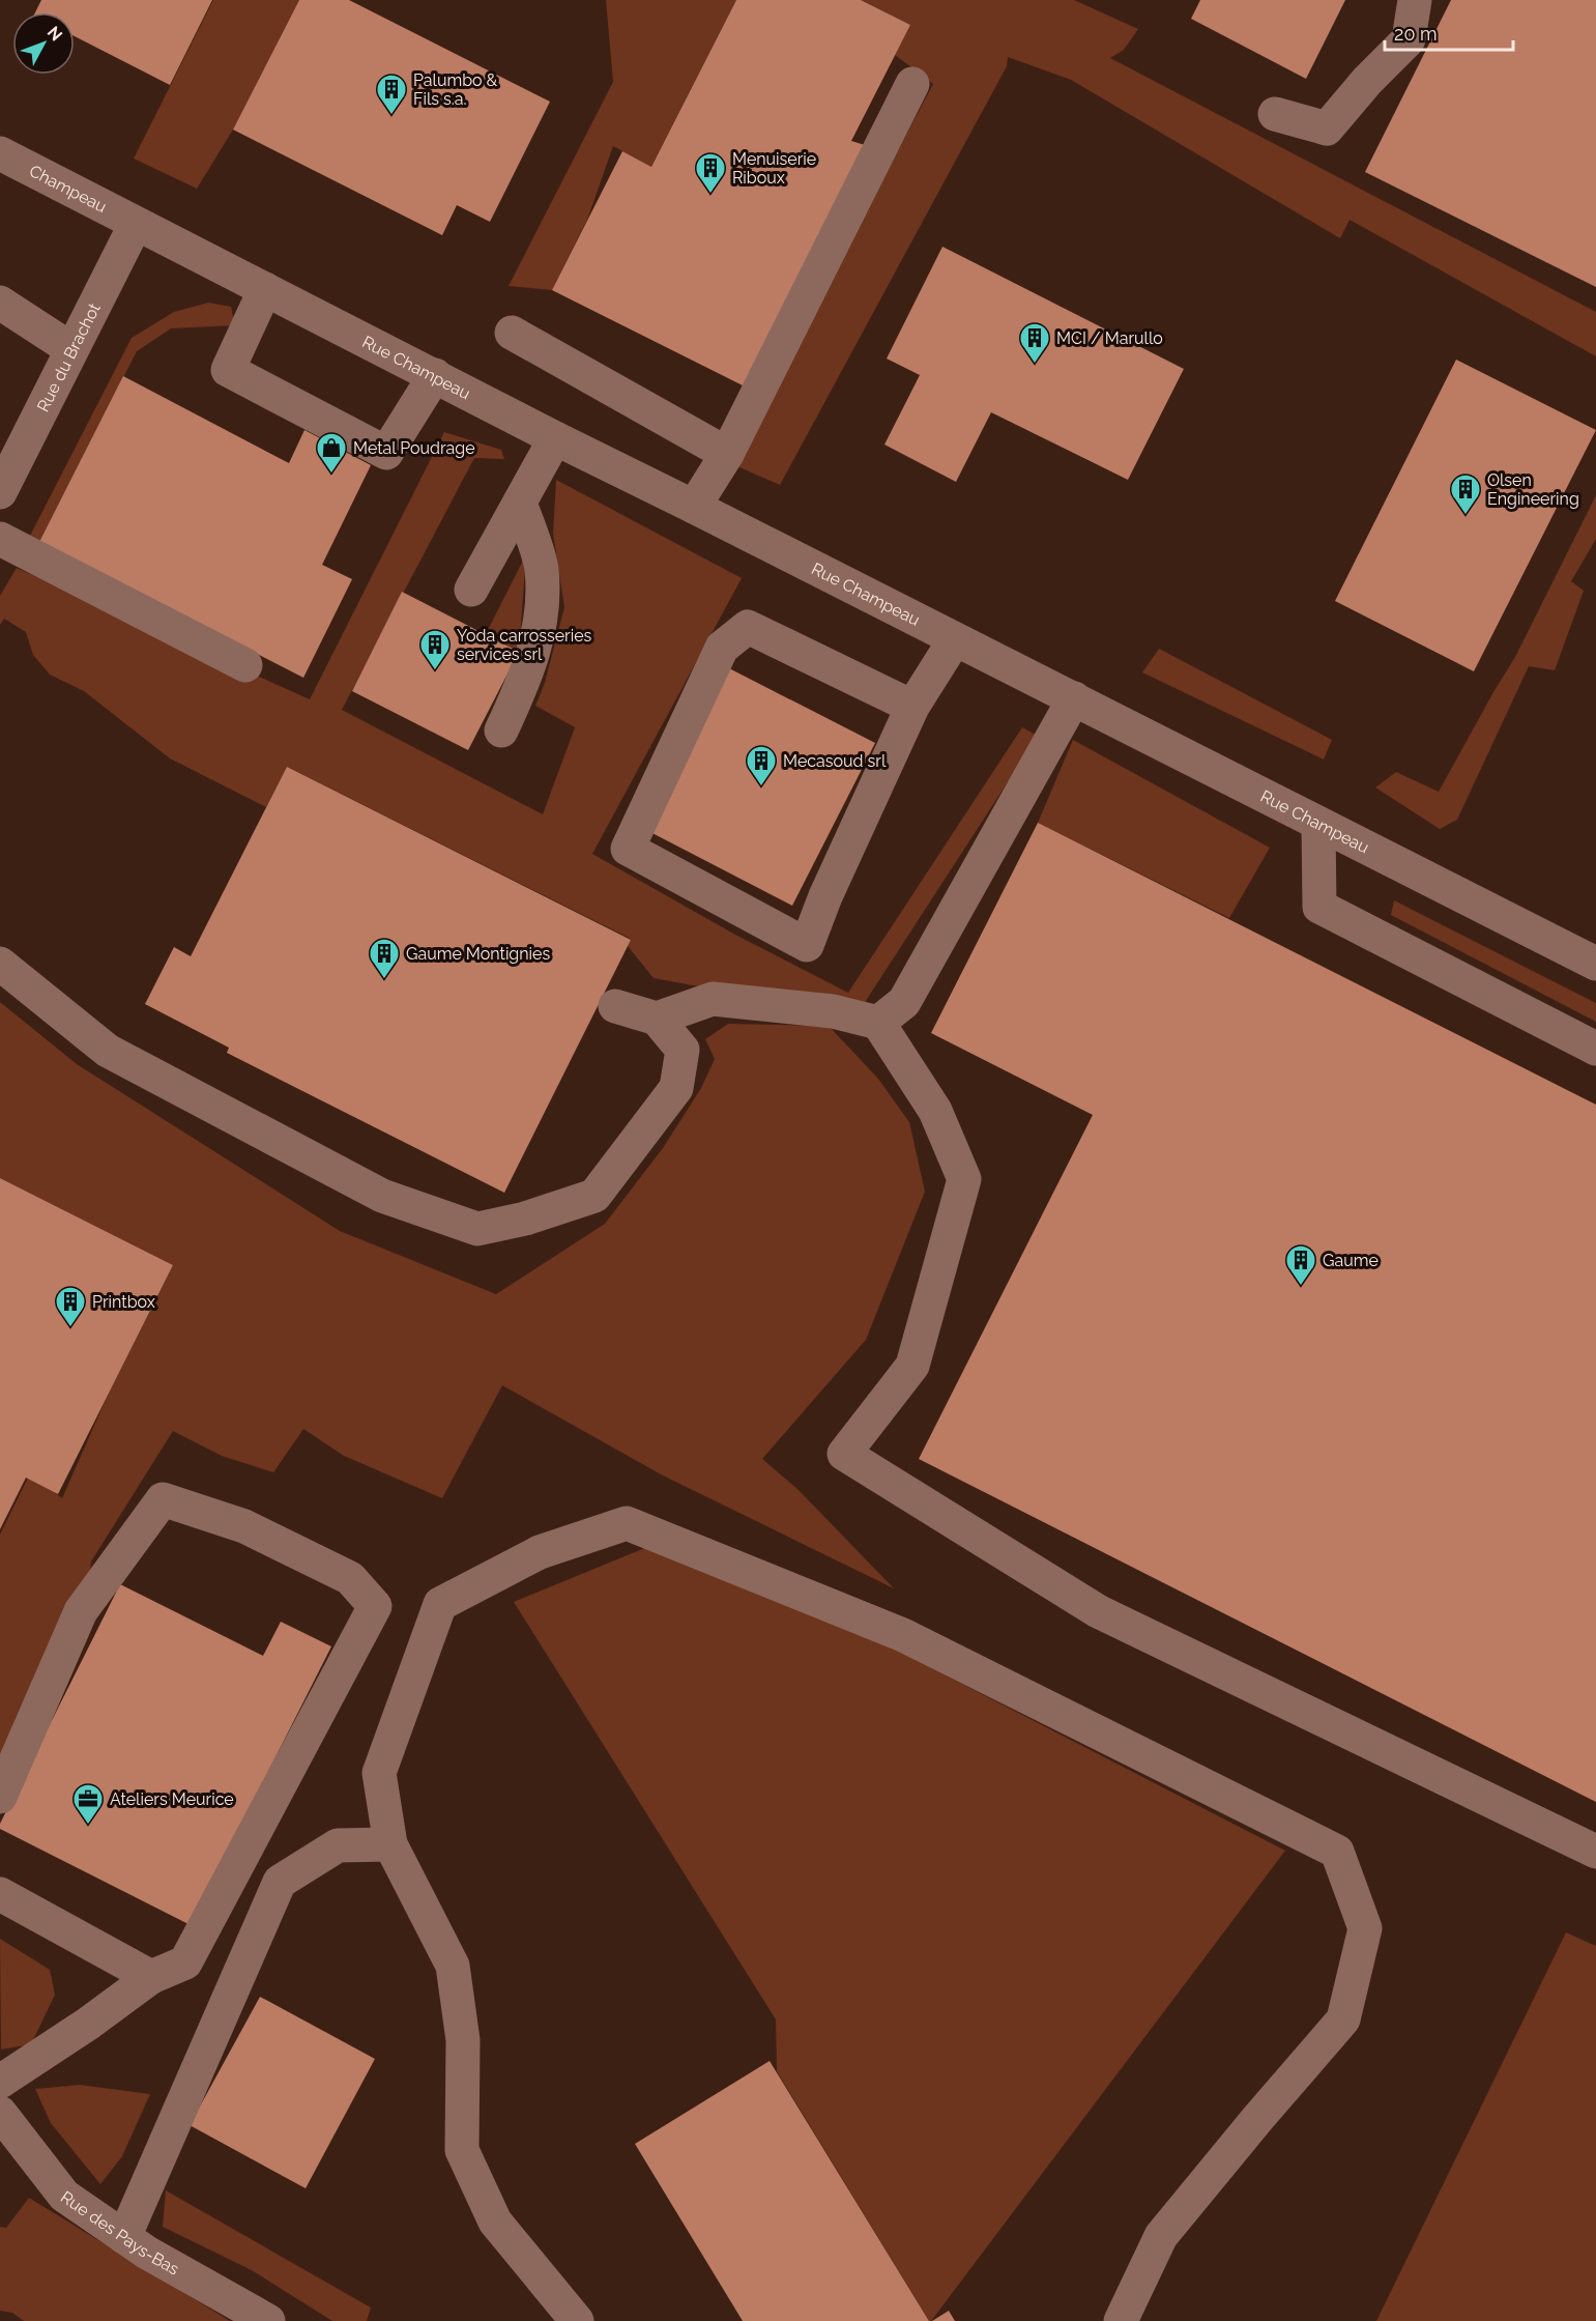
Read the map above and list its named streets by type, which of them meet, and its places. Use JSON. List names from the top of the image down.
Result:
{
  "streets": {
    "street": [
      "Champeau",
      "Rue du Brachot",
      "Rue Champeau",
      "Rue des Pays-Bas"
    ]
  },
  "crossings": [
    ["Champeau", "Rue du Brachot"],
    ["Champeau", "Rue Champeau"],
    ["Rue du Brachot", "Rue Champeau"]
  ],
  "places": {
    "building": [
      "Palumbo & Fils s.a.",
      "Menuiserie Riboux",
      "MCI / Marullo",
      "Olsen Engineering",
      "Yoda carrosseries services srl",
      "Mecasoud srl",
      "Gaume Montignies",
      "Gaume",
      "Printbox"
    ],
    "shop": ["Metal Poudrage"],
    "office": ["Ateliers Meurice"]
  },
  "scale_bar": "20 m",
  "north": "top right"
}
